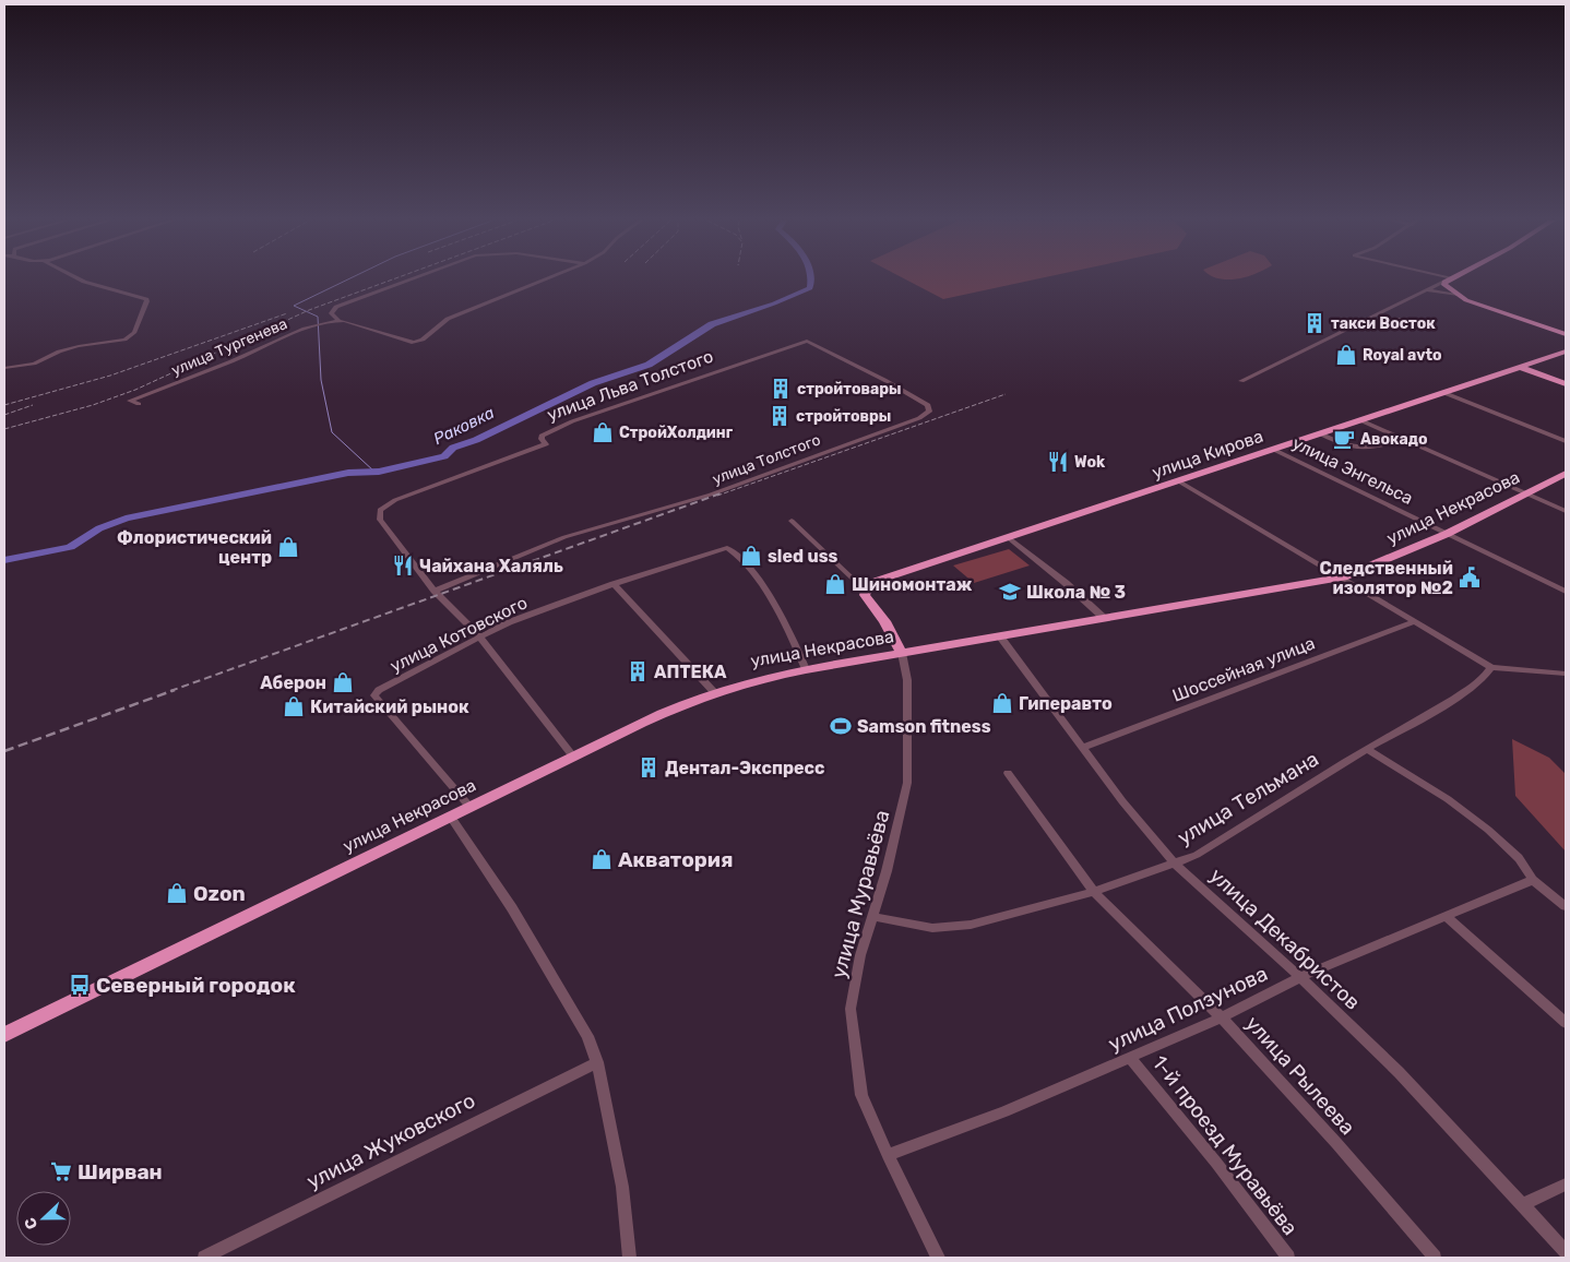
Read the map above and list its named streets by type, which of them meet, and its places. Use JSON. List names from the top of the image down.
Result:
{
  "streets": {
    "highway": ["улица Кирова", "улица Некрасова"],
    "street": [
      "улица Тургенева",
      "улица Льва Толстого",
      "улица Толстого",
      "улица Энгельса",
      "улица Котовского",
      "Шоссейная улица",
      "улица Тельмана",
      "улица Муравьёва",
      "улица Декабристов",
      "улица Ползунова",
      "улица Рылеева",
      "улица Жуковского",
      "1-й проезд Муравьёва"
    ]
  },
  "crossings": [
    ["улица Льва Толстого", "улица Толстого"],
    ["улица Льва Толстого", "улица Некрасова"],
    ["улица Льва Толстого", "улица Котовского"],
    ["улица Кирова", "улица Энгельса"],
    ["улица Энгельса", "улица Некрасова"],
    ["улица Некрасова", "улица Котовского"],
    ["улица Некрасова", "улица Муравьёва"],
    ["улица Некрасова", "улица Декабристов"],
    ["Шоссейная улица", "улица Декабристов"],
    ["улица Тельмана", "улица Муравьёва"],
    ["улица Тельмана", "улица Декабристов"],
    ["улица Тельмана", "улица Рылеева"],
    ["улица Муравьёва", "улица Ползунова"],
    ["улица Декабристов", "улица Ползунова"],
    ["улица Ползунова", "улица Рылеева"],
    ["улица Ползунова", "1-й проезд Муравьёва"]
  ],
  "water": ["Раковка"],
  "places": {
    "building": [
      "такси Восток",
      "стройтовары",
      "стройтовры",
      "АПТЕКА",
      "Дентал-Экспресс"
    ],
    "shop": [
      "Royal avto",
      "СтройХолдинг",
      "Флористический центр",
      "sled uss",
      "Шиномонтаж",
      "Аберон",
      "Гиперавто",
      "Китайский рынок",
      "Акватория",
      "Ozon"
    ],
    "cafe": ["Авокадо"],
    "restaurant": ["Wok", "Чайхана Халяль"],
    "public building": ["Следственный изолятор №2"],
    "school or university": ["Школа № 3"],
    "sports": ["Samson fitness"],
    "bus stop": ["Северный городок"],
    "supermarket": ["Ширван"]
  },
  "north": "left"
}
